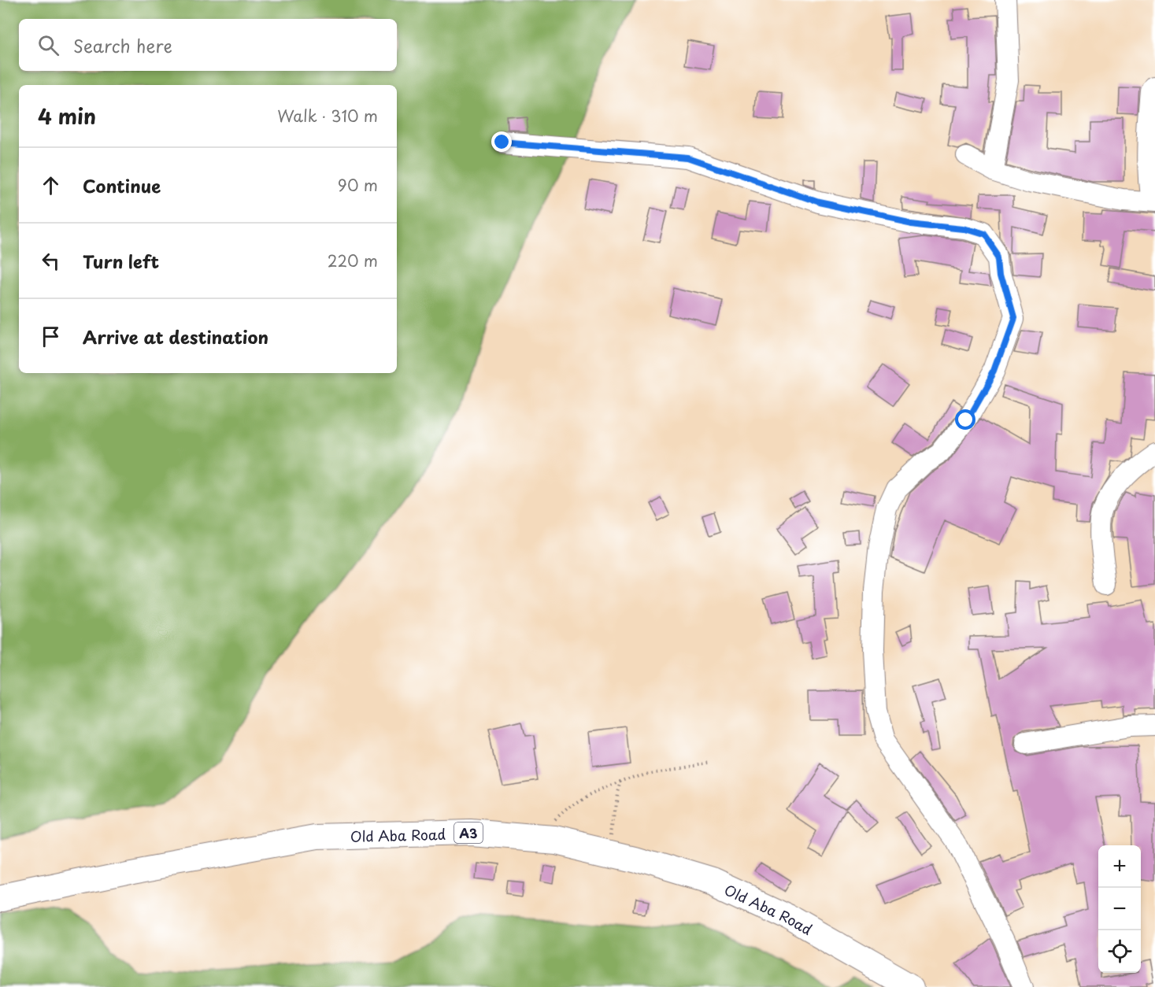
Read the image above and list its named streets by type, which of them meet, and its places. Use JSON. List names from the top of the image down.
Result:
{
  "streets": {
    "main road": ["A3", "Old Aba Road"]
  },
  "page": {
    "search": "Search here",
    "heading": ["4 min", "Walk · 310 m"],
    "list": [
      ["Continue", "90 m"],
      ["Turn left", "220 m"],
      "Arrive at destination"
    ],
    "map_buttons": ["+", "−"]
  }
}
